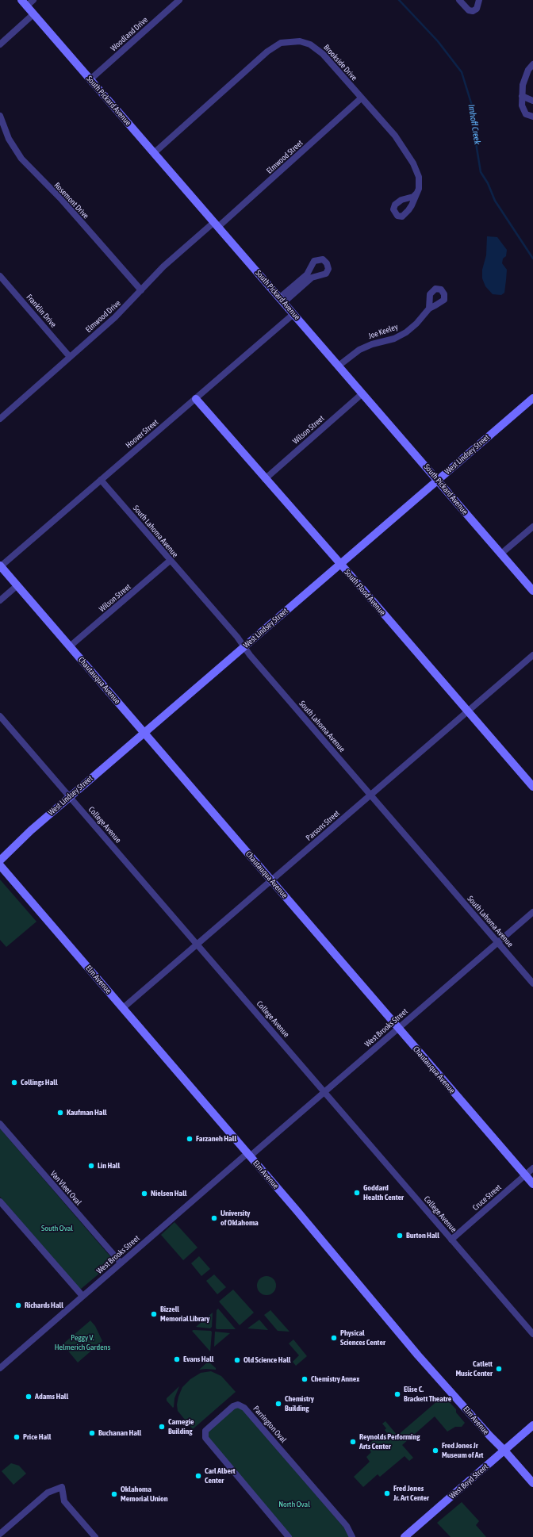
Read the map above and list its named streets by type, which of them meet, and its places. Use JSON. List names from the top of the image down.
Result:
{
  "streets": {
    "street": [
      "Woodland Drive",
      "Brookside Drive",
      "South Pickard Avenue",
      "Elmwood Street",
      "Rosemont Drive",
      "Franklin Drive",
      "Elmwood Drive",
      "Joe Keeley",
      "Wilson Street",
      "Hoover Street",
      "West Lindsey Street",
      "South Lahoma Avenue",
      "South Flood Avenue",
      "Chautauqua Avenue",
      "College Avenue",
      "Parsons Street",
      "Elm Avenue",
      "West Brooks Street",
      "Van Vleet Oval",
      "Cruce Street",
      "Parrington Oval",
      "West Boyd Street"
    ]
  },
  "crossings": [
    ["Woodland Drive", "South Pickard Avenue"],
    ["Brookside Drive", "South Pickard Avenue"],
    ["Brookside Drive", "Elmwood Street"],
    ["South Pickard Avenue", "Elmwood Street"],
    ["South Pickard Avenue", "Elmwood Drive"],
    ["South Pickard Avenue", "Joe Keeley"],
    ["South Pickard Avenue", "Wilson Street"],
    ["South Pickard Avenue", "Hoover Street"],
    ["South Pickard Avenue", "West Lindsey Street"],
    ["Elmwood Street", "Elmwood Drive"],
    ["Rosemont Drive", "Elmwood Drive"],
    ["Franklin Drive", "Elmwood Drive"],
    ["Wilson Street", "South Lahoma Avenue"],
    ["Wilson Street", "South Flood Avenue"],
    ["Wilson Street", "Chautauqua Avenue"],
    ["Hoover Street", "South Lahoma Avenue"],
    ["Hoover Street", "South Flood Avenue"],
    ["Hoover Street", "Chautauqua Avenue"],
    ["West Lindsey Street", "South Lahoma Avenue"],
    ["West Lindsey Street", "South Flood Avenue"],
    ["West Lindsey Street", "Chautauqua Avenue"],
    ["West Lindsey Street", "College Avenue"],
    ["South Lahoma Avenue", "Parsons Street"],
    ["South Lahoma Avenue", "West Brooks Street"],
    ["South Flood Avenue", "Parsons Street"],
    ["Chautauqua Avenue", "Parsons Street"],
    ["Chautauqua Avenue", "West Brooks Street"],
    ["Chautauqua Avenue", "Cruce Street"],
    ["College Avenue", "Parsons Street"],
    ["College Avenue", "West Brooks Street"],
    ["College Avenue", "Cruce Street"],
    ["Parsons Street", "Elm Avenue"],
    ["Elm Avenue", "West Brooks Street"],
    ["Elm Avenue", "West Boyd Street"],
    ["West Brooks Street", "Van Vleet Oval"]
  ],
  "water": ["Imhoff Creek"],
  "parks": ["South Oval", "Peggy V. Helmerich Gardens", "North Oval"],
  "places": [
    "Collings Hall",
    "Kaufman Hall",
    "Farzaneh Hall",
    "Lin Hall",
    "Goddard Health Center",
    "Nielsen Hall",
    "University of Oklahoma",
    "Burton Hall",
    "Richards Hall",
    "Bizzell Memorial Library",
    "Physical Sciences Center",
    "Evans Hall",
    "Old Science Hall",
    "Catlett Music Center",
    "Chemistry Annex",
    "Elise C. Brackett Theatre",
    "Adams Hall",
    "Chemistry Building",
    "Carnegie Building",
    "Buchanan Hall",
    "Price Hall",
    "Reynolds Performing Arts Center",
    "Fred Jones Jr Museum of Art",
    "Carl Albert Center",
    "Fred Jones Jr. Art Center",
    "Oklahoma Memorial Union"
  ]
}
